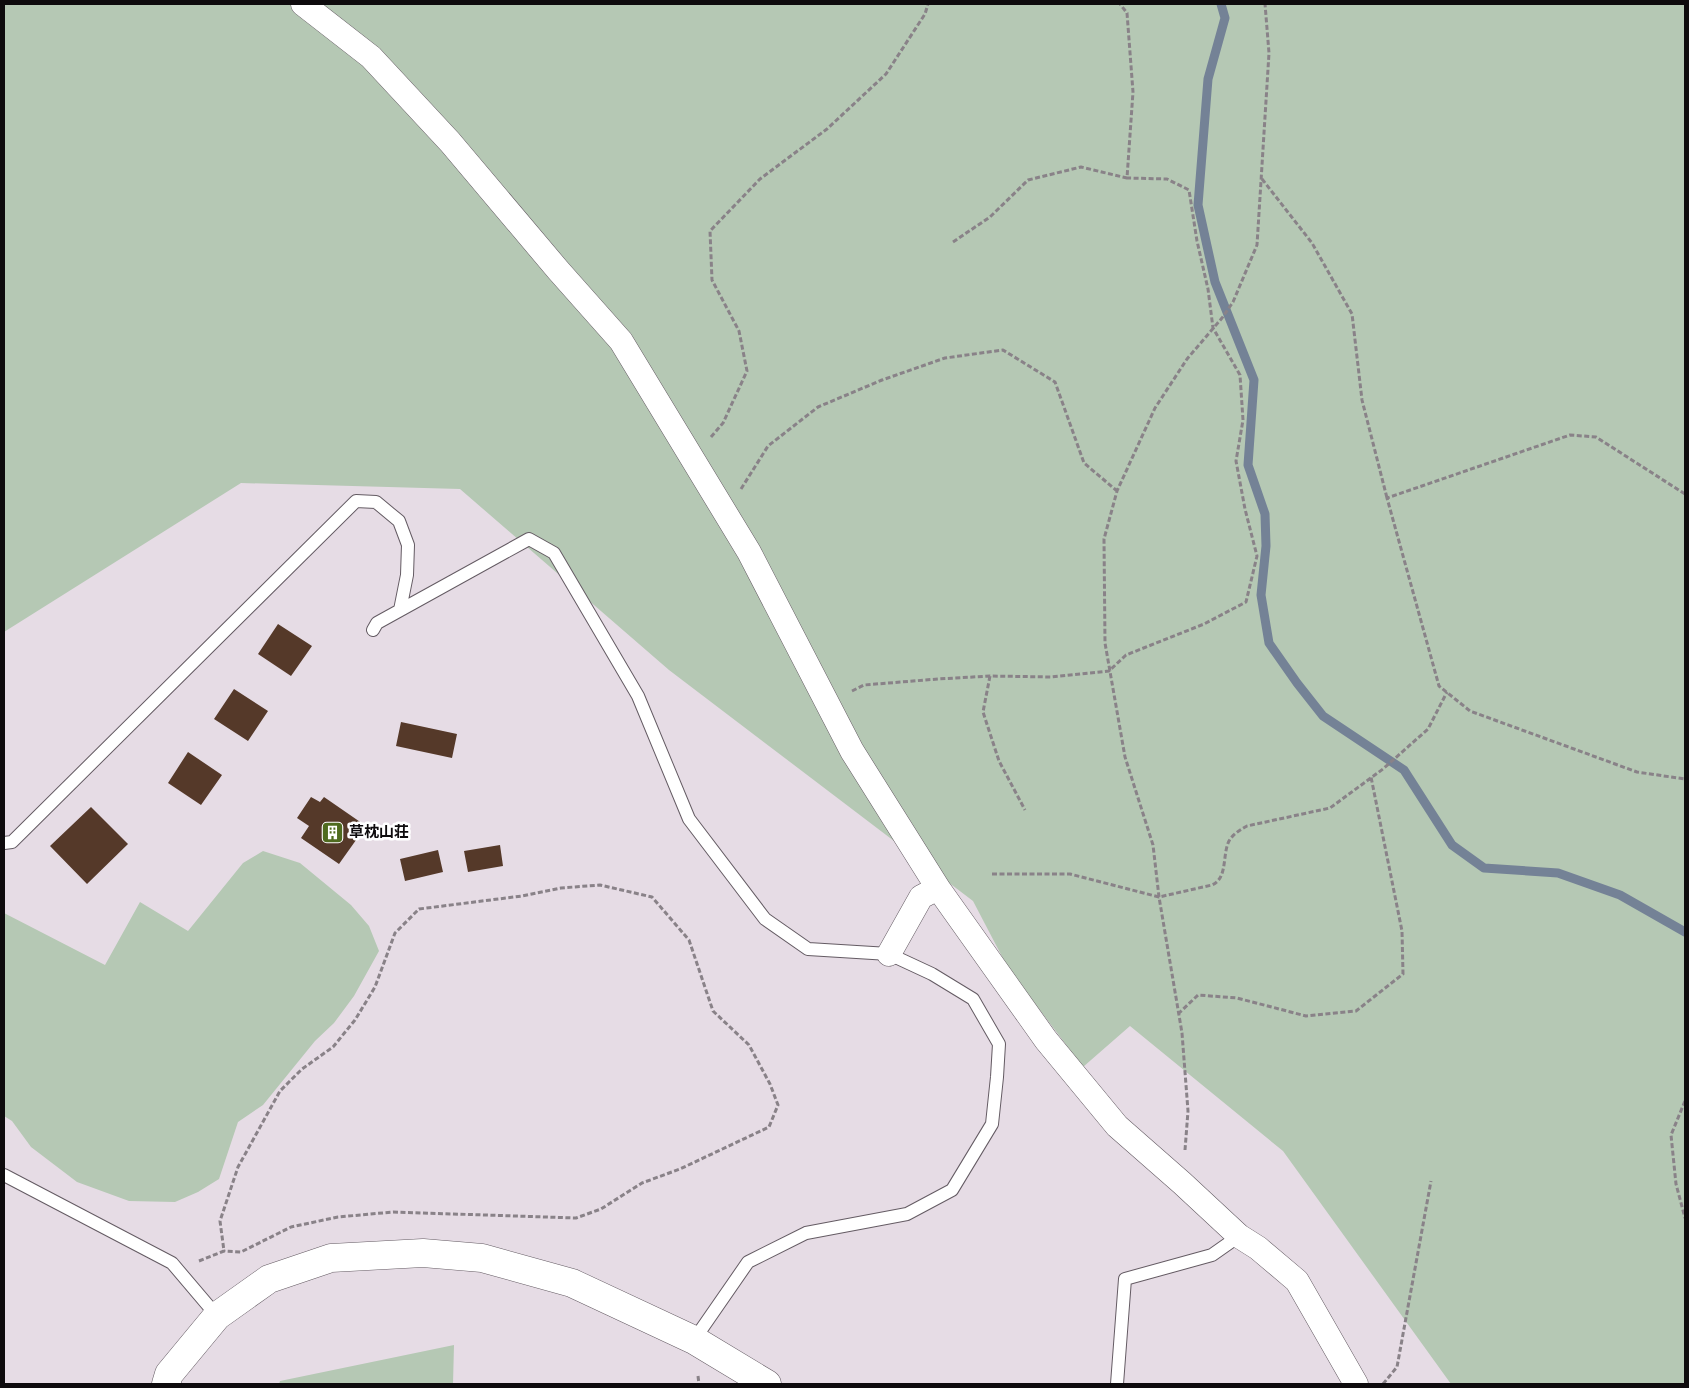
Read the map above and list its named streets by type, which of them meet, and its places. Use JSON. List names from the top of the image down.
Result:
{
  "places": {
    "building": ["草枕山荘"]
  }
}
